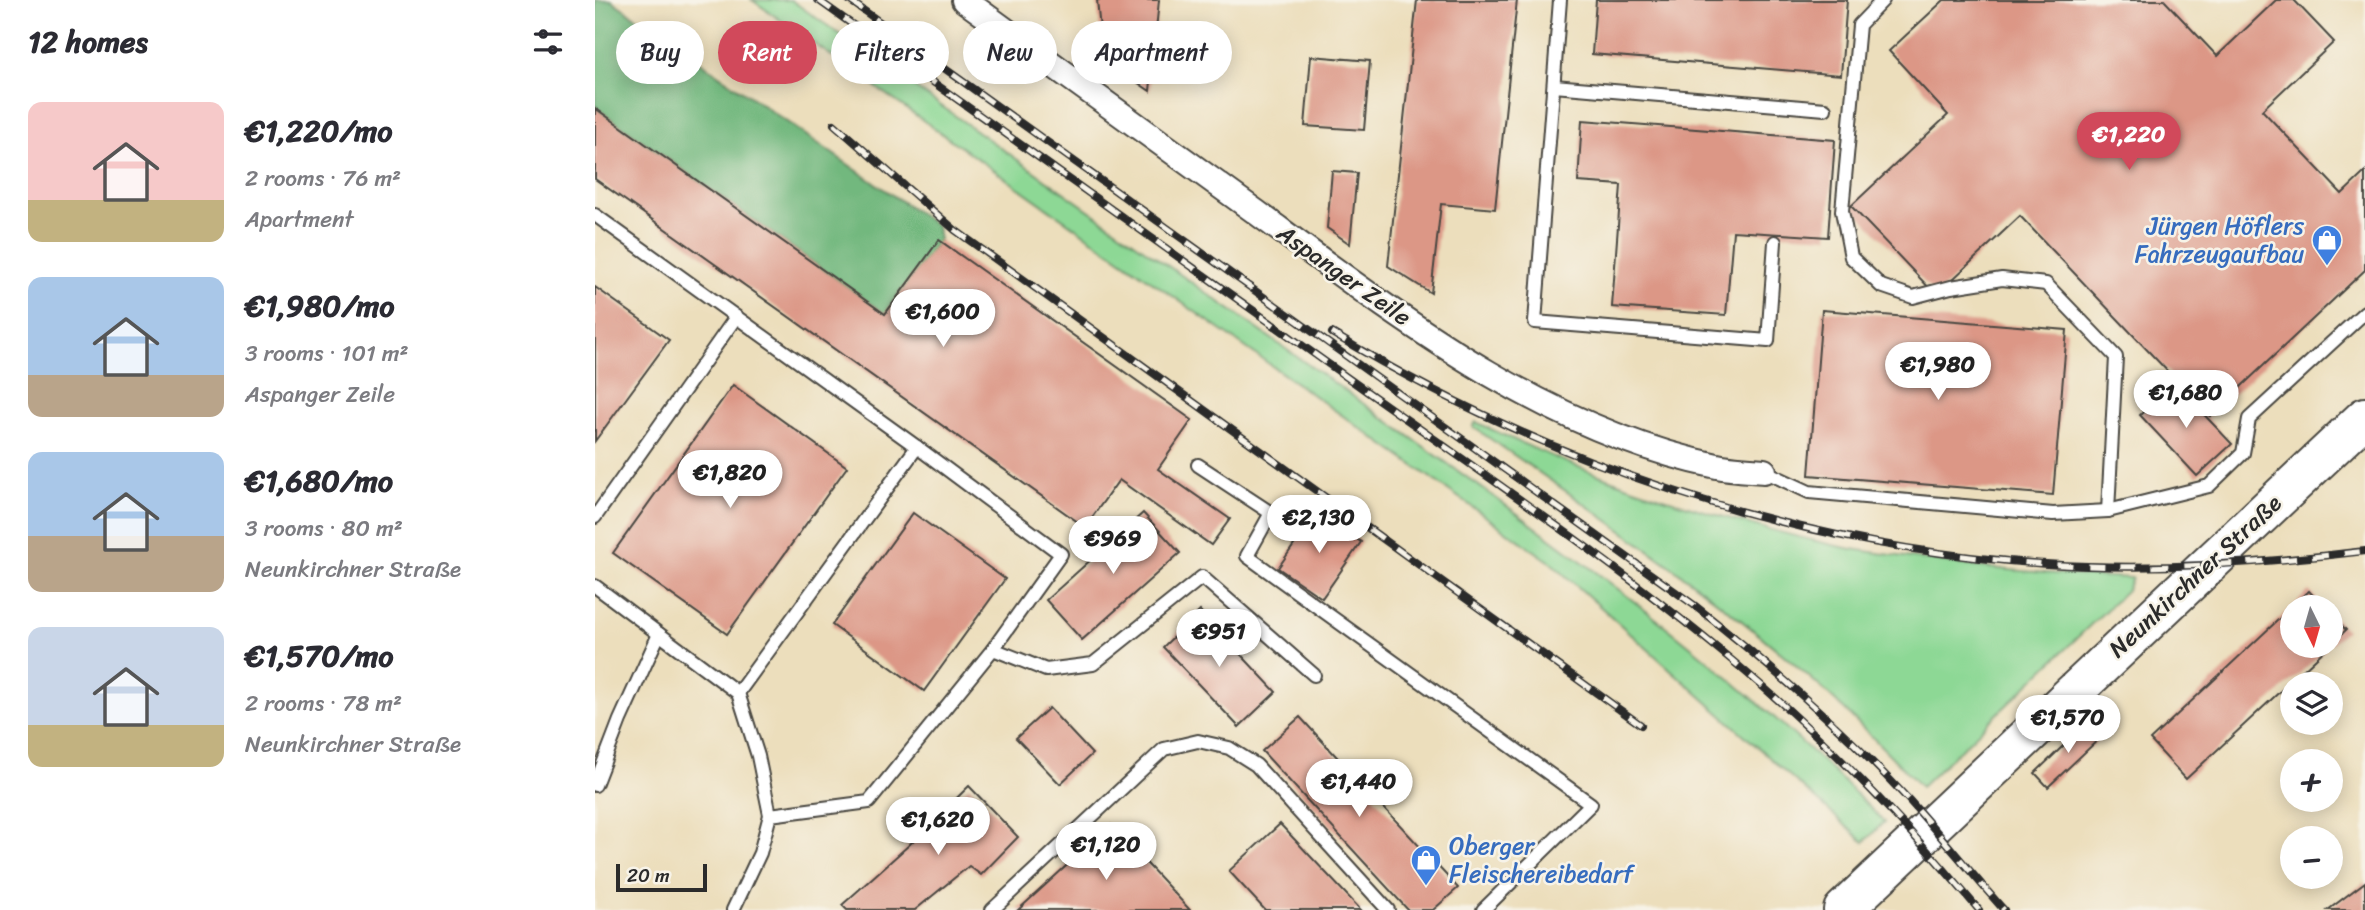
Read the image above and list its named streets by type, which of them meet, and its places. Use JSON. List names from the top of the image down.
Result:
{
  "streets": {
    "main road": ["Neunkirchner Straße"],
    "street": ["Aspanger Zeile"]
  },
  "places": {
    "shop": ["Jürgen Höflers Fahrzeugaufbau", "Oberger Fleischereibedarf"]
  },
  "scale_bar": "20 m",
  "north": "bottom",
  "page": {
    "heading": "12 homes",
    "chip": [
      "Buy",
      "Rent",
      "Filters",
      "New",
      "Apartment"
    ],
    "list": [
      {
        "name": "€1,220/mo",
        "note": "2 rooms · 76 m² · Apartment"
      },
      {
        "name": "€1,980/mo",
        "note": "3 rooms · 101 m² · Aspanger Zeile"
      },
      {
        "name": "€1,680/mo",
        "note": "3 rooms · 80 m² · Neunkirchner Straße"
      },
      {
        "name": "€1,570/mo",
        "note": "2 rooms · 78 m² · Neunkirchner Straße"
      }
    ],
    "price": [
      "€1,220",
      "€1,600",
      "€1,980",
      "€1,680",
      "€1,820",
      "€2,130",
      "€969",
      "€951",
      "€1,570",
      "€1,440",
      "€1,620",
      "€1,120"
    ],
    "map_buttons": ["+", "−"],
    "scale": "20 m"
  }
}
